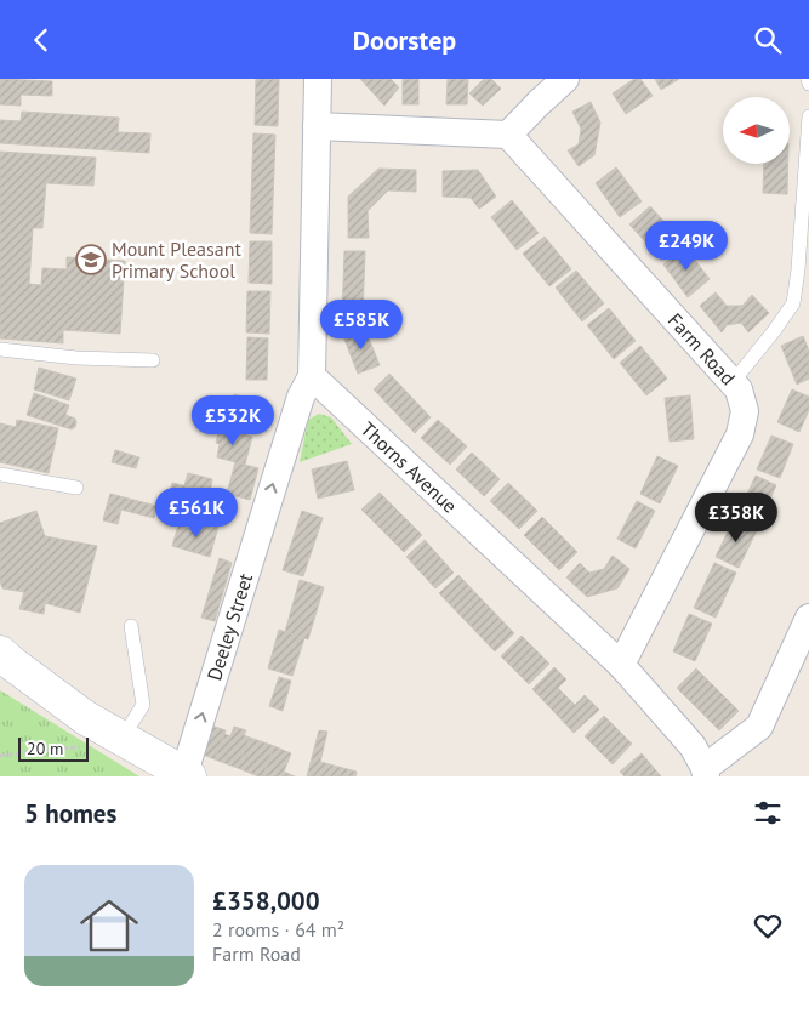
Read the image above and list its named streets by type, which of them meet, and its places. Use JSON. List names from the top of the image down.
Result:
{
  "streets": {
    "street": ["Farm Road", "Thorns Avenue", "Deeley Street"]
  },
  "crossings": [
    ["Farm Road", "Thorns Avenue"],
    ["Thorns Avenue", "Deeley Street"]
  ],
  "one_way": ["Deeley Street"],
  "places": {
    "school or university": ["Mount Pleasant Primary School"]
  },
  "scale_bar": "20 m",
  "north": "left",
  "page": {
    "header": "Doorstep",
    "price": [
      "£249K",
      "£585K",
      "£532K",
      "£561K",
      "£358K"
    ],
    "scale": "20 m",
    "heading": "5 homes",
    "list": [
      {
        "name": "£358,000",
        "note": "2 rooms · 64 m² · Farm Road"
      }
    ]
  }
}
